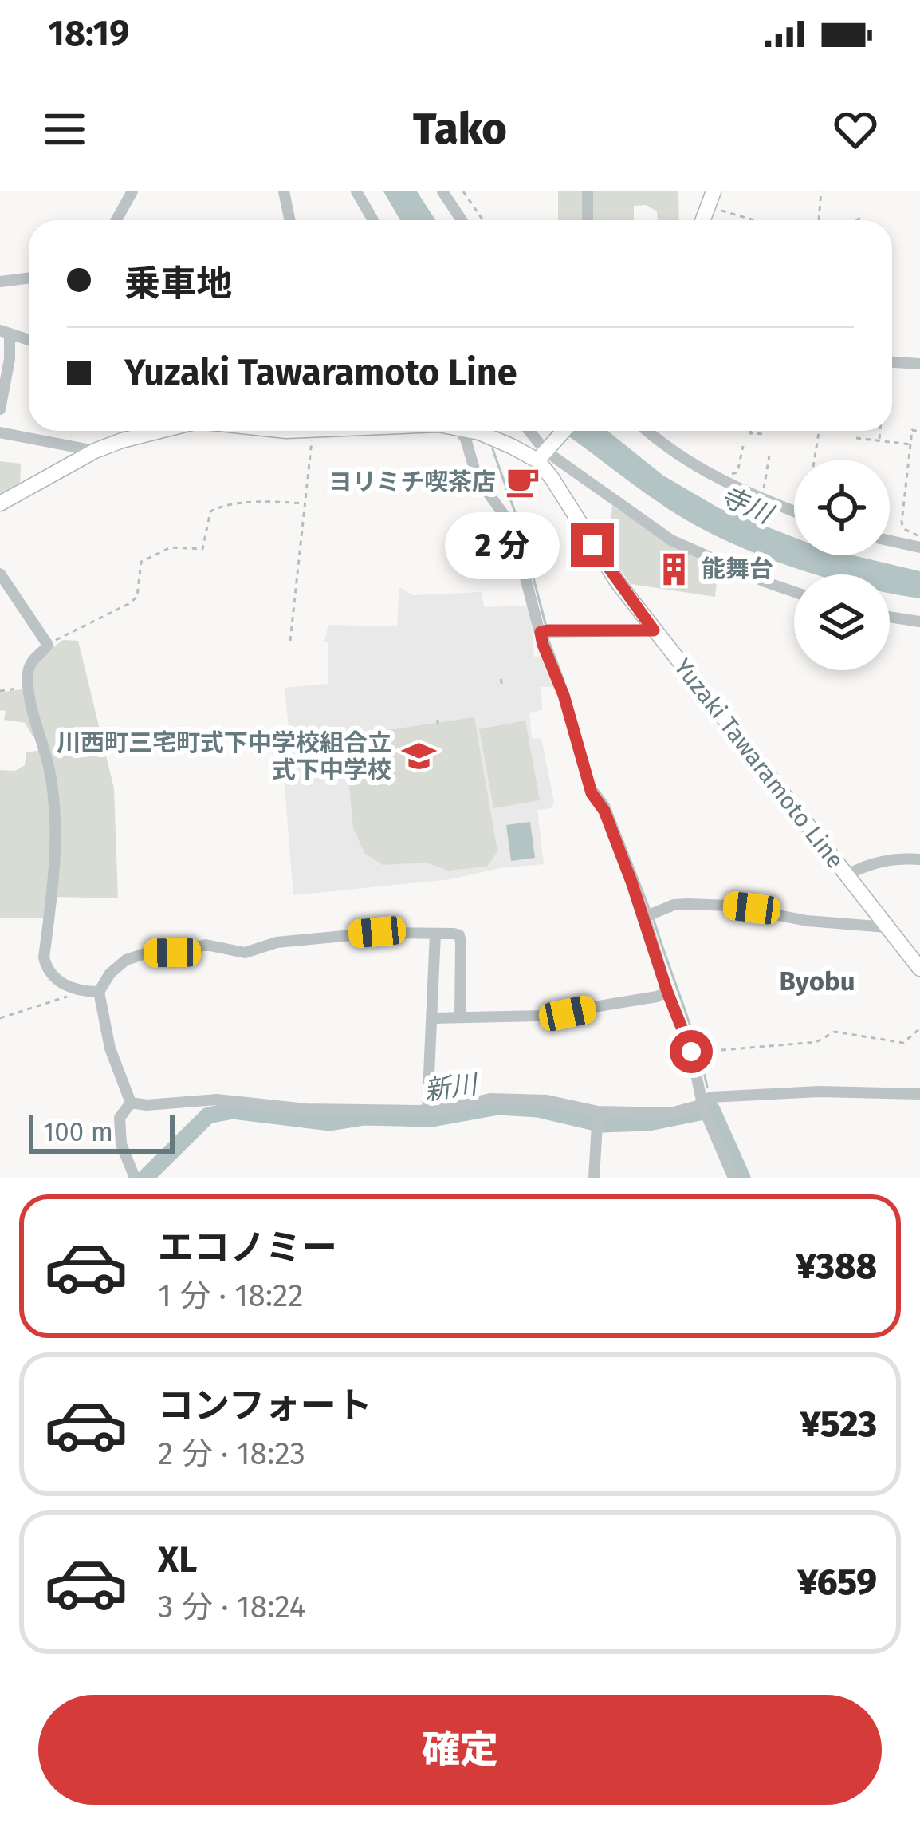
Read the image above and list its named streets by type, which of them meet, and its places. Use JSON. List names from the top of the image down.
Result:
{
  "streets": {
    "main road": ["Yuzaki Tawaramoto Line"]
  },
  "districts": ["Byobu"],
  "water": ["寺川", "新川"],
  "places": {
    "cafe": ["ヨリミチ喫茶店"],
    "building": ["能舞台"],
    "school or university": ["川西町三宅町式下中学校組合立 式下中学校"]
  },
  "scale_bar": "100 m",
  "page": {
    "status": "18:19",
    "header": "Tako",
    "banner": ["乗車地", "Yuzaki Tawaramoto Line"],
    "bubble": "2 分",
    "scale": "100 m",
    "list": [
      {
        "name": "エコノミー",
        "note": "1 分 · 18:22",
        "value": "¥388"
      },
      {
        "name": "コンフォート",
        "note": "2 分 · 18:23",
        "value": "¥523"
      },
      {
        "name": "XL",
        "note": "3 分 · 18:24",
        "value": "¥659"
      }
    ],
    "buttons": "確定"
  }
}
